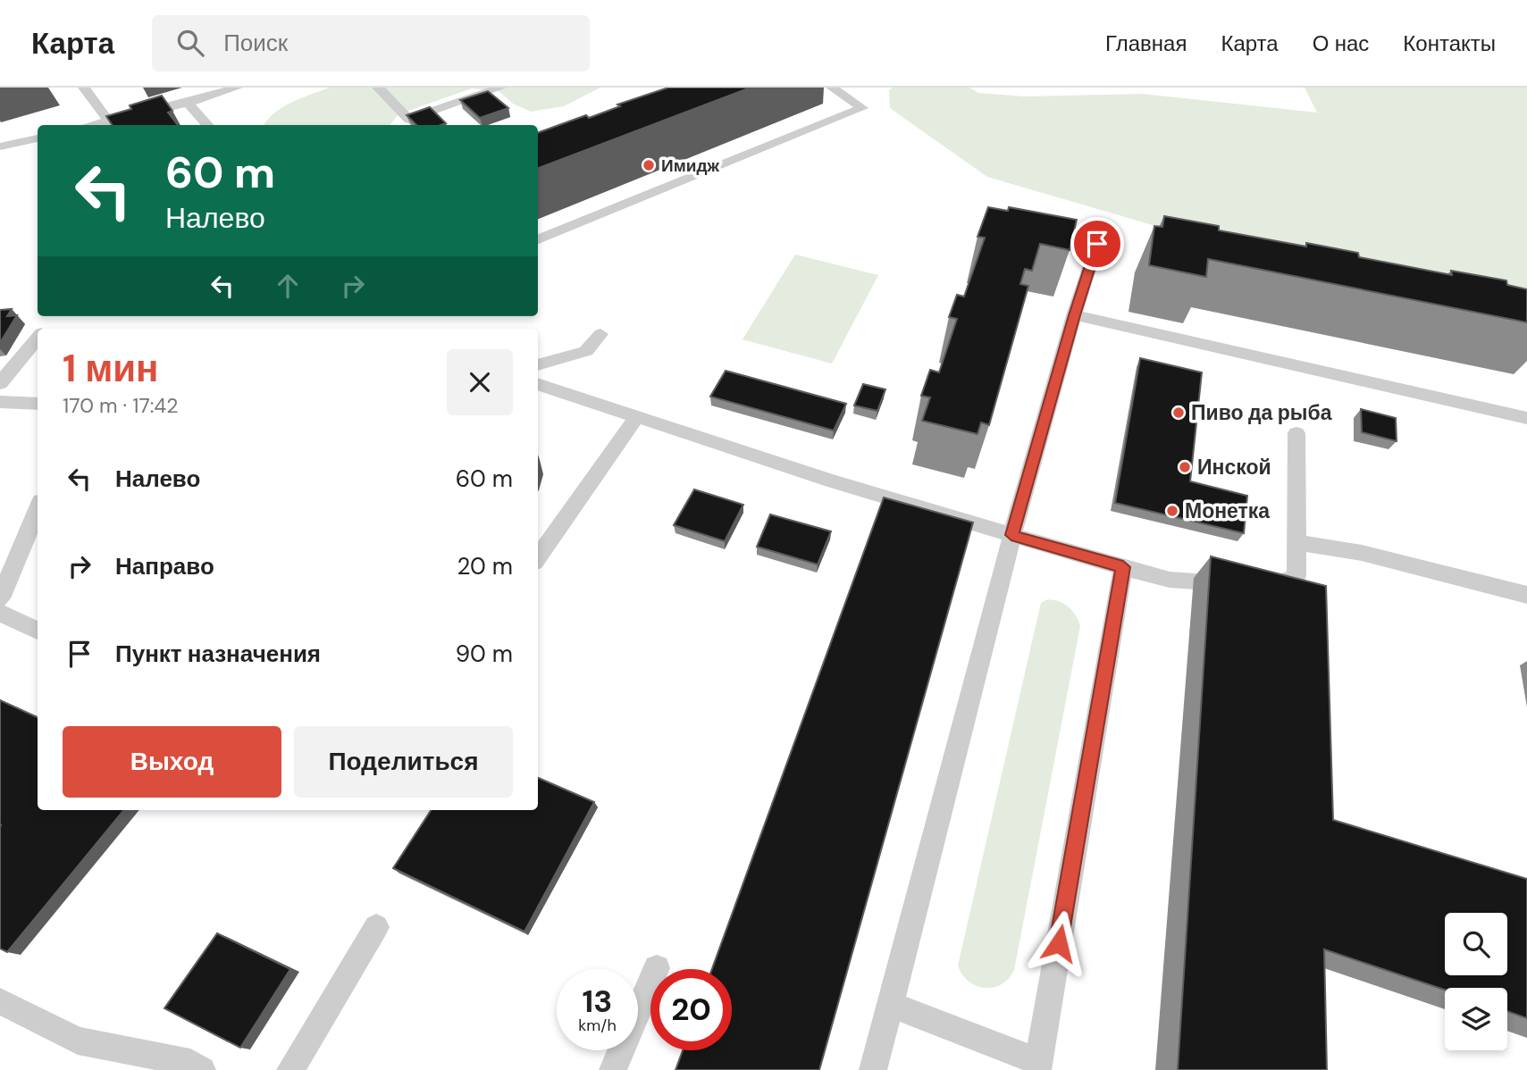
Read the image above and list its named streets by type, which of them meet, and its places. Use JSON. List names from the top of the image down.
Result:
{
  "places": [
    "Имидж",
    "Пиво да рыба",
    "Инской",
    "Монетка"
  ],
  "page": {
    "header": "Карта",
    "search": "Поиск",
    "nav": [
      "Главная",
      "Карта",
      "О нас",
      "Контакты"
    ],
    "turn": ["60 m", "Налево"],
    "heading": ["1 мин", "170 m · 17:42"],
    "list": [
      {
        "name": "Налево",
        "value": "60 m"
      },
      {
        "name": "Направо",
        "value": "20 m"
      },
      {
        "name": "Пункт назначения",
        "value": "90 m"
      }
    ],
    "buttons": ["Выход", "Поделиться"],
    "speed": "13 km/h",
    "limit": "20"
  }
}
